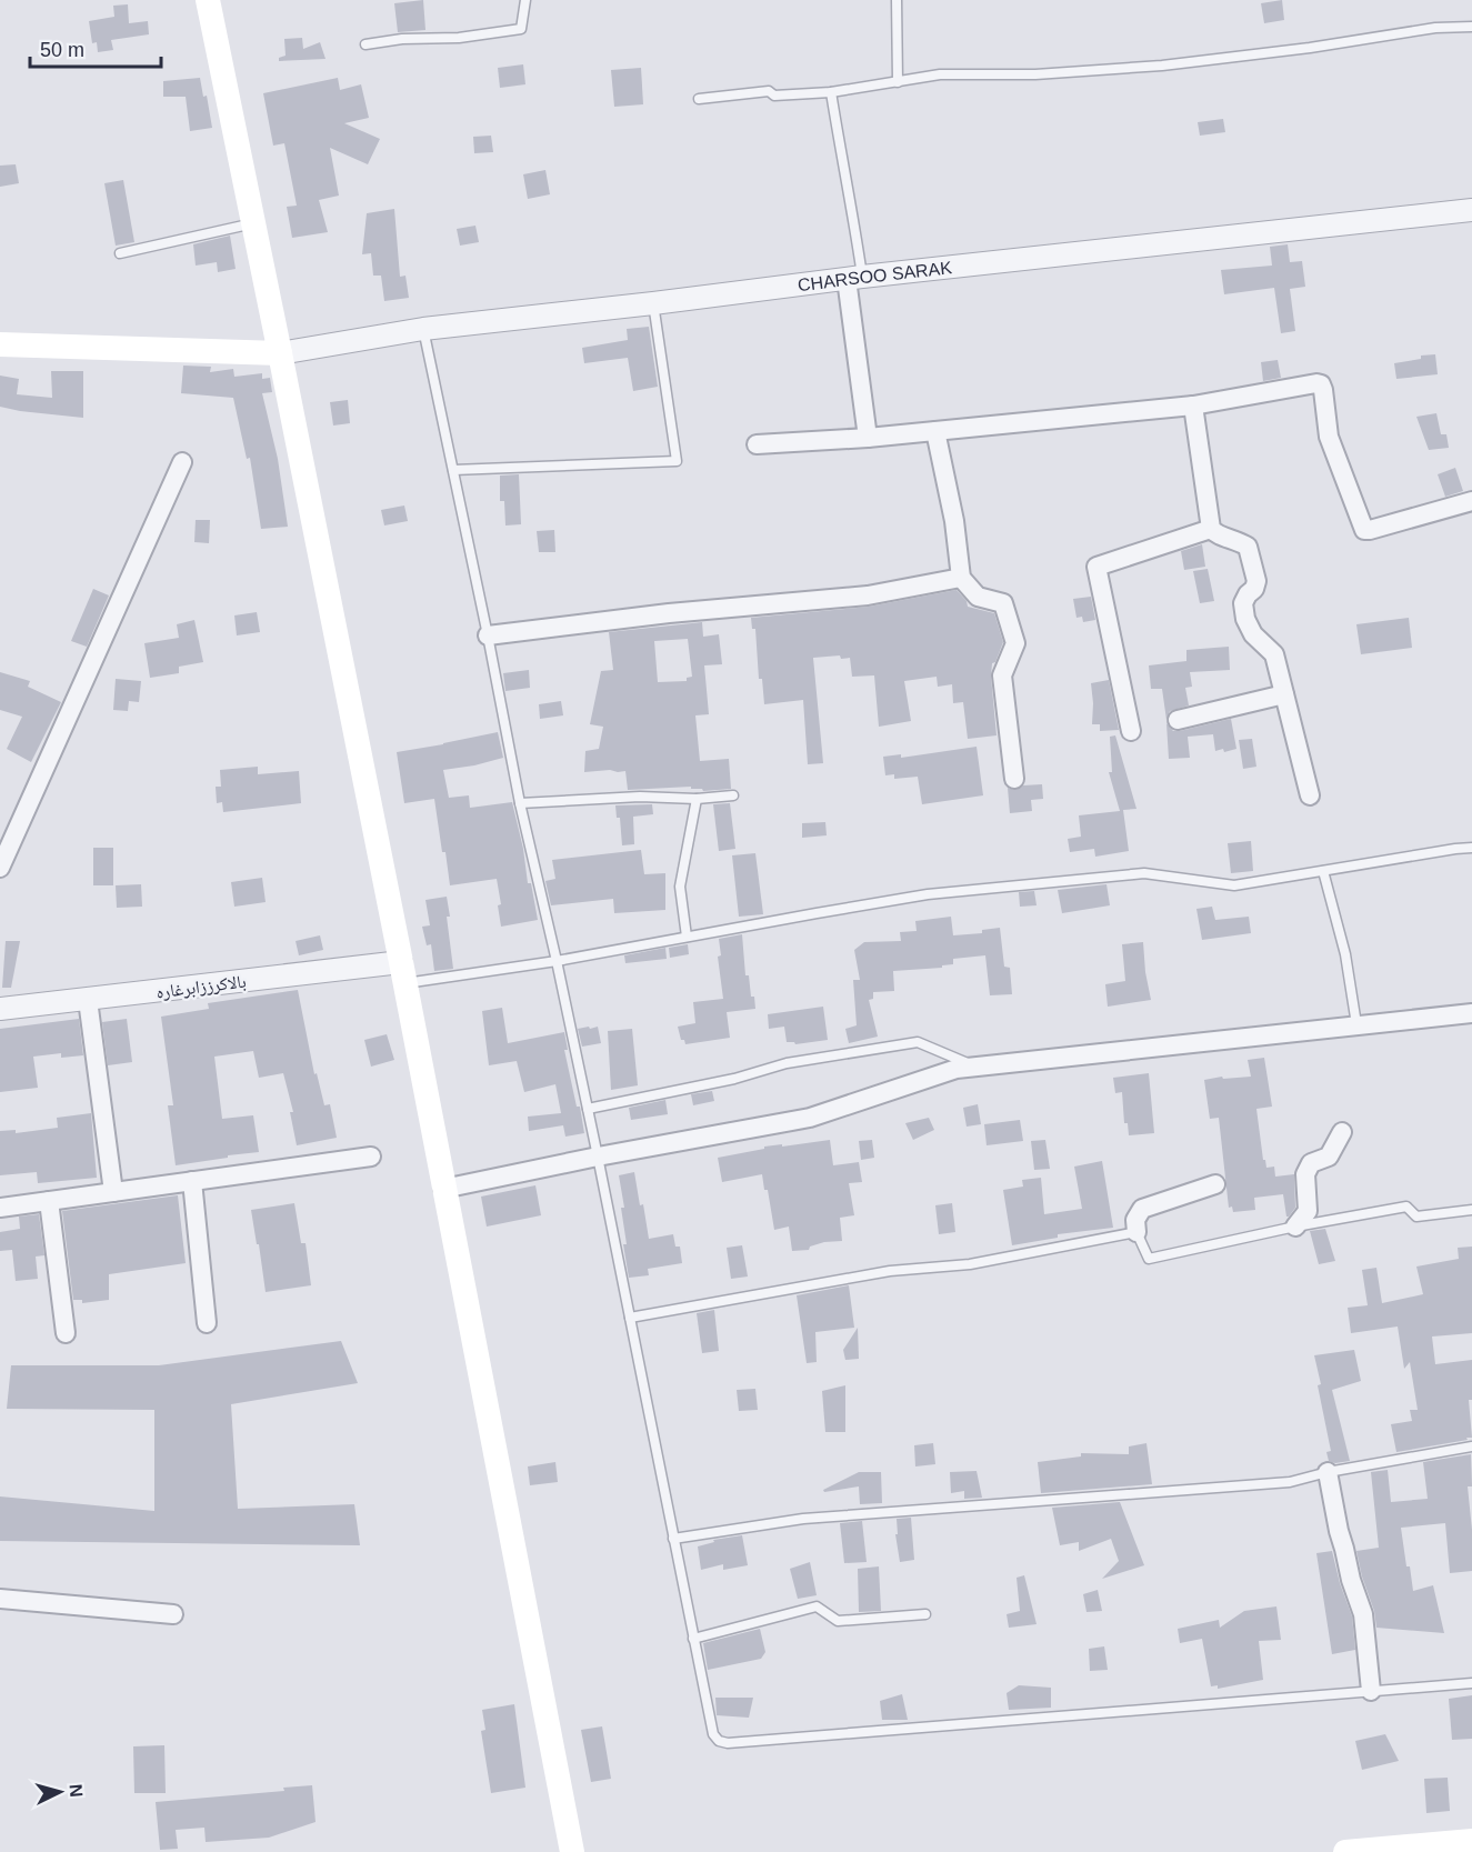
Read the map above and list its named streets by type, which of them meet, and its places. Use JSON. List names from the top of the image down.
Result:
{
  "streets": {
    "street": ["CHARSOO SARAK", "بالاکرززابرغاره"]
  },
  "scale_bar": "50 m",
  "north": "right"
}
